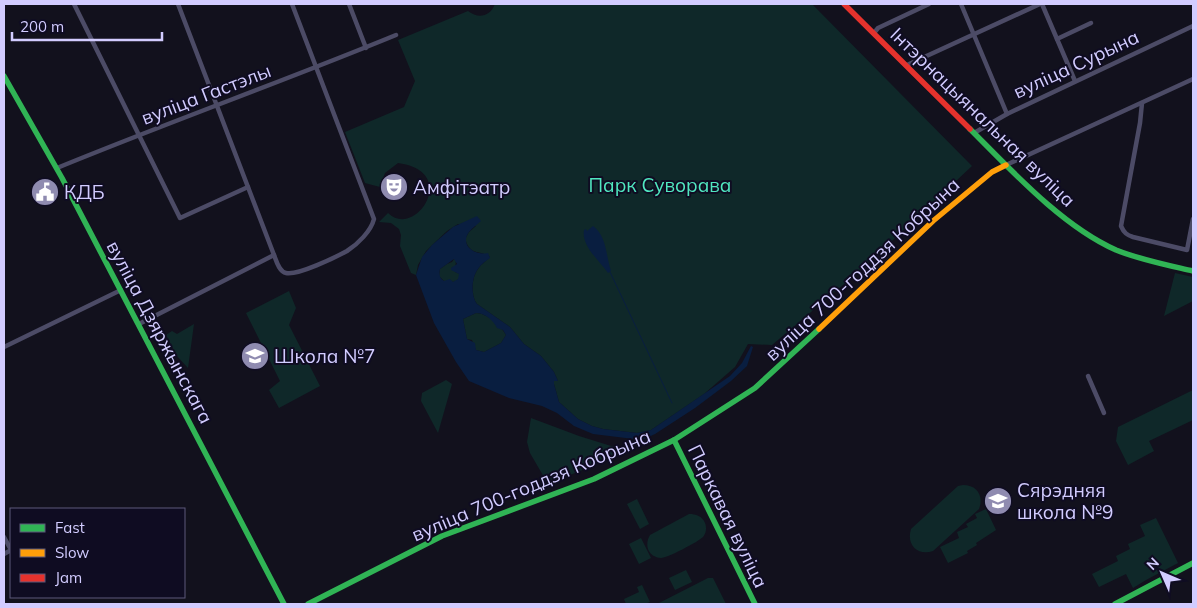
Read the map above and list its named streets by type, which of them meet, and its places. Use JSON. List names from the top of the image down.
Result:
{
  "streets": {
    "main road": [
      "Інтэрнацыянальная вуліца",
      "вуліца 700-годдзя Кобрына",
      "вуліца Дзяржынскага",
      "Паркавая вуліца"
    ],
    "street": ["вуліца Сурына", "вуліца Гастэлы"]
  },
  "crossings": [
    ["вуліца Сурына", "Інтэрнацыянальная вуліца"],
    ["вуліца Гастэлы", "вуліца Дзяржынскага"],
    ["Інтэрнацыянальная вуліца", "вуліца 700-годдзя Кобрына"],
    ["вуліца 700-годдзя Кобрына", "Паркавая вуліца"]
  ],
  "parks": ["Парк Суворава"],
  "places": {
    "theatre": ["Амфітэатр"],
    "public building": ["КДБ"],
    "school or university": ["Школа №7", "Сярэдняя школа №9"]
  },
  "legend": ["Fast", "Slow", "Jam"],
  "scale_bar": "200 m",
  "north": "top left"
}
